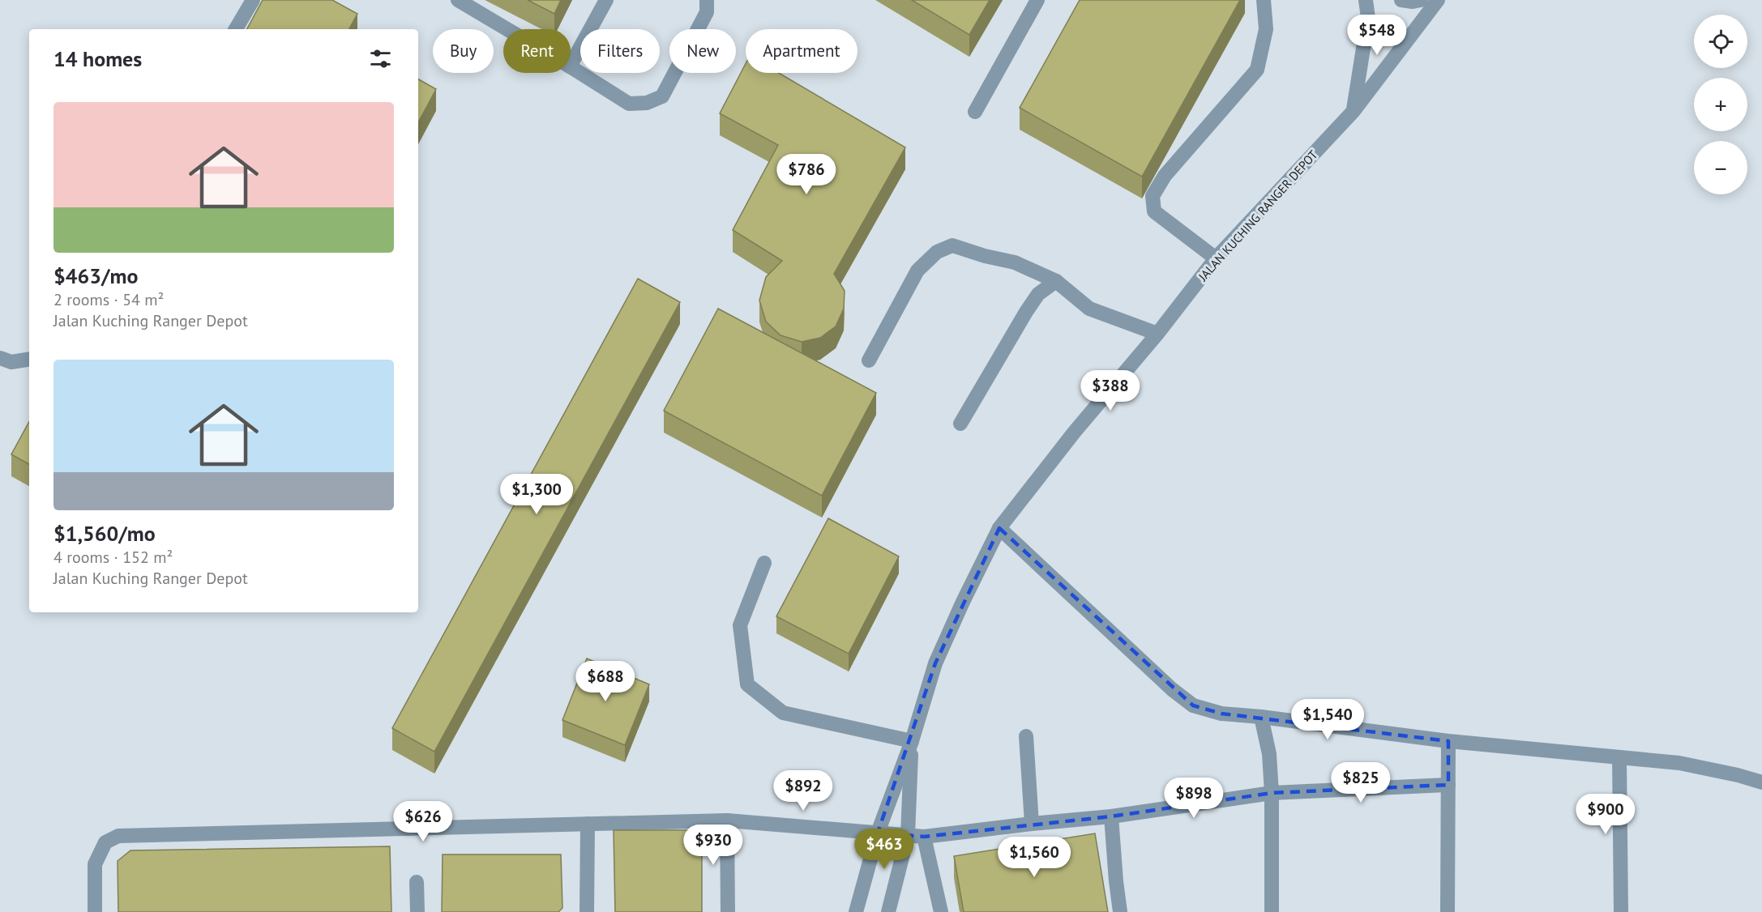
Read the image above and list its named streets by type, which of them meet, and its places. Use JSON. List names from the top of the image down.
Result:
{
  "streets": {
    "street": ["JALAN KUCHING RANGER DEPOT"]
  },
  "page": {
    "map_buttons": ["+", "−"],
    "price": [
      "$548",
      "$786",
      "$388",
      "$1,300",
      "$688",
      "$1,540",
      "$825",
      "$892",
      "$898",
      "$900",
      "$626",
      "$930",
      "$463",
      "$1,560"
    ],
    "chip": [
      "Buy",
      "Rent",
      "Filters",
      "New",
      "Apartment"
    ],
    "heading": "14 homes",
    "list": [
      {
        "name": "$463/mo",
        "note": "2 rooms · 54 m² · Jalan Kuching Ranger Depot"
      },
      {
        "name": "$1,560/mo",
        "note": "4 rooms · 152 m² · Jalan Kuching Ranger Depot"
      }
    ]
  }
}
